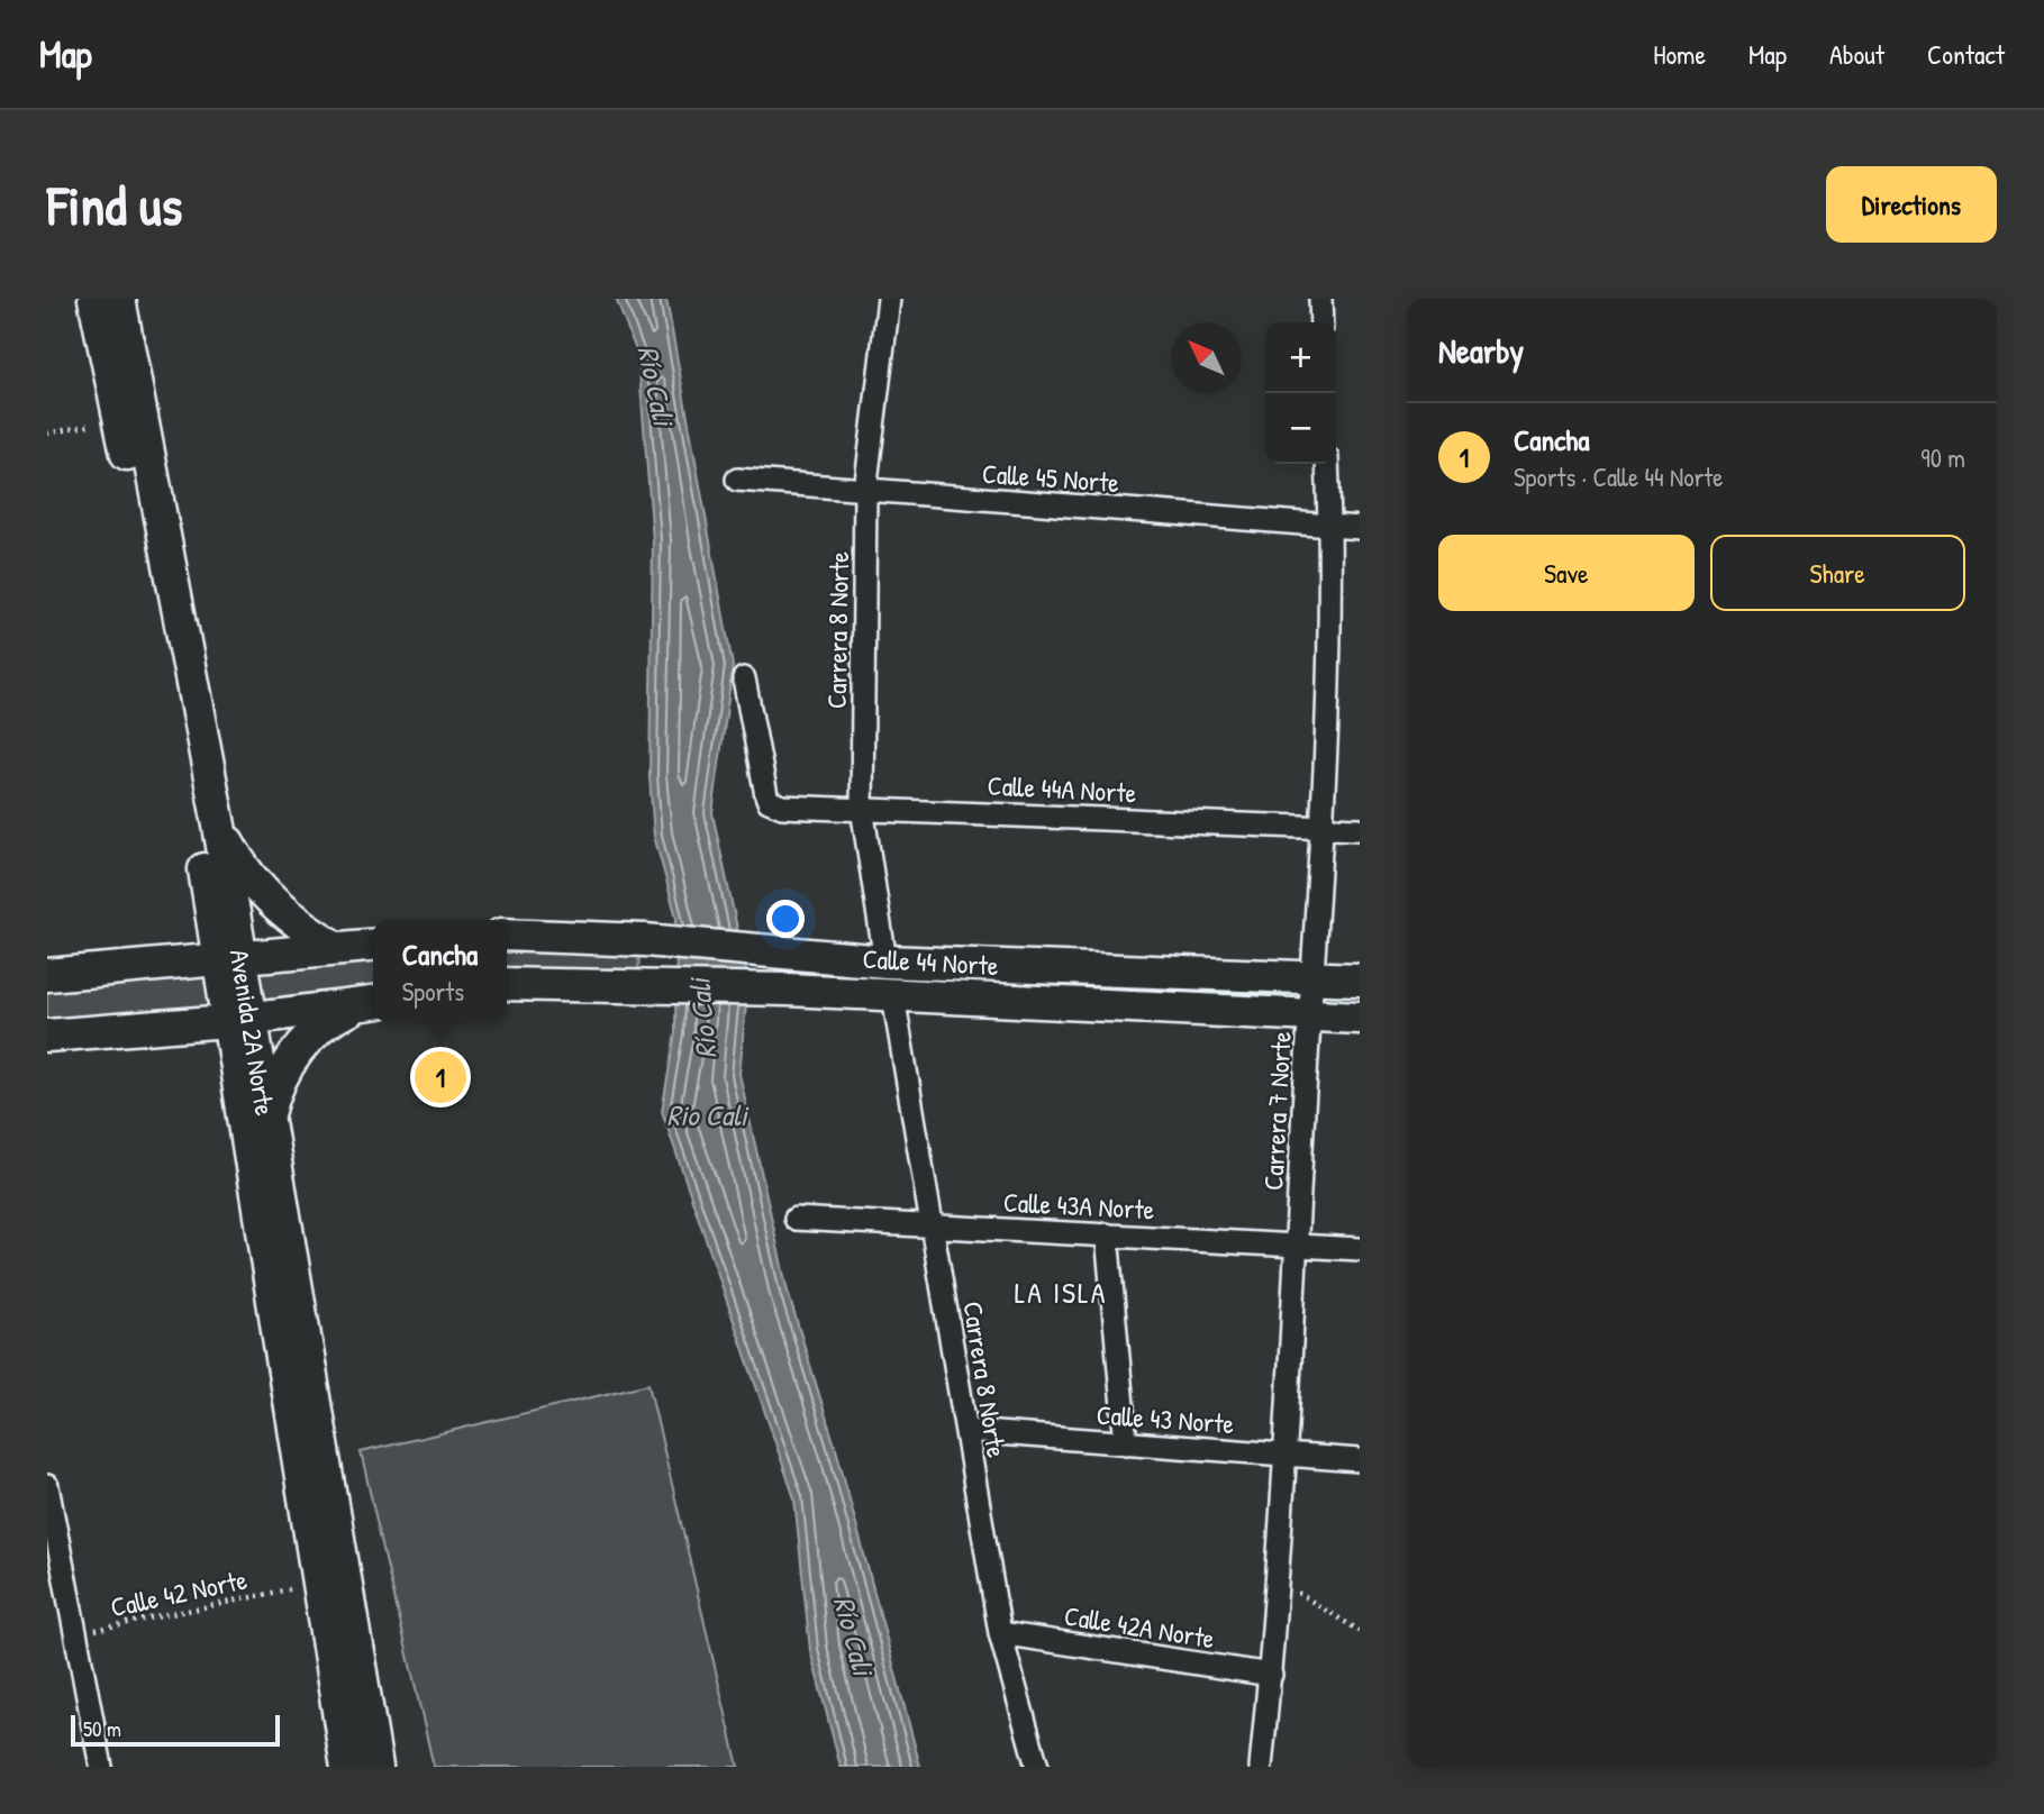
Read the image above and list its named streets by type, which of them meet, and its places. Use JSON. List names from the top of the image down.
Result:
{
  "streets": {
    "main road": ["Calle 44 Norte", "Avenida 2A Norte"],
    "street": [
      "Calle 45 Norte",
      "Carrera 8 Norte",
      "Calle 44A Norte",
      "Carrera 7 Norte",
      "Calle 43A Norte",
      "Calle 43 Norte",
      "Calle 42A Norte"
    ],
    "path": ["Calle 42 Norte"]
  },
  "crossings": [
    ["Calle 45 Norte", "Carrera 8 Norte"],
    ["Calle 45 Norte", "Carrera 7 Norte"],
    ["Carrera 8 Norte", "Calle 44A Norte"],
    ["Carrera 8 Norte", "Calle 44 Norte"],
    ["Carrera 8 Norte", "Calle 43A Norte"],
    ["Carrera 8 Norte", "Calle 43 Norte"],
    ["Carrera 8 Norte", "Calle 42A Norte"],
    ["Calle 44A Norte", "Carrera 7 Norte"],
    ["Calle 44 Norte", "Carrera 7 Norte"],
    ["Avenida 2A Norte", "Calle 42 Norte"],
    ["Carrera 7 Norte", "Calle 43A Norte"],
    ["Carrera 7 Norte", "Calle 43 Norte"],
    ["Carrera 7 Norte", "Calle 42A Norte"]
  ],
  "districts": ["LA ISLA"],
  "water": ["Río Cali", "Rio Cali"],
  "scale_bar": "50 m",
  "north": "top left",
  "page": {
    "header": "Map",
    "nav": [
      "Home",
      "Map",
      "About",
      "Contact"
    ],
    "buttons": [
      "Directions",
      ["Save", "Share"]
    ],
    "title": "Find us",
    "heading": "Nearby",
    "map_buttons": ["+", "−"],
    "list": [
      {
        "mark": "1",
        "name": "Cancha",
        "note": "Sports · Calle 44 Norte",
        "value": "90 m"
      }
    ],
    "popup": ["Cancha", "Sports"],
    "pins": "1",
    "scale": "50 m"
  }
}
